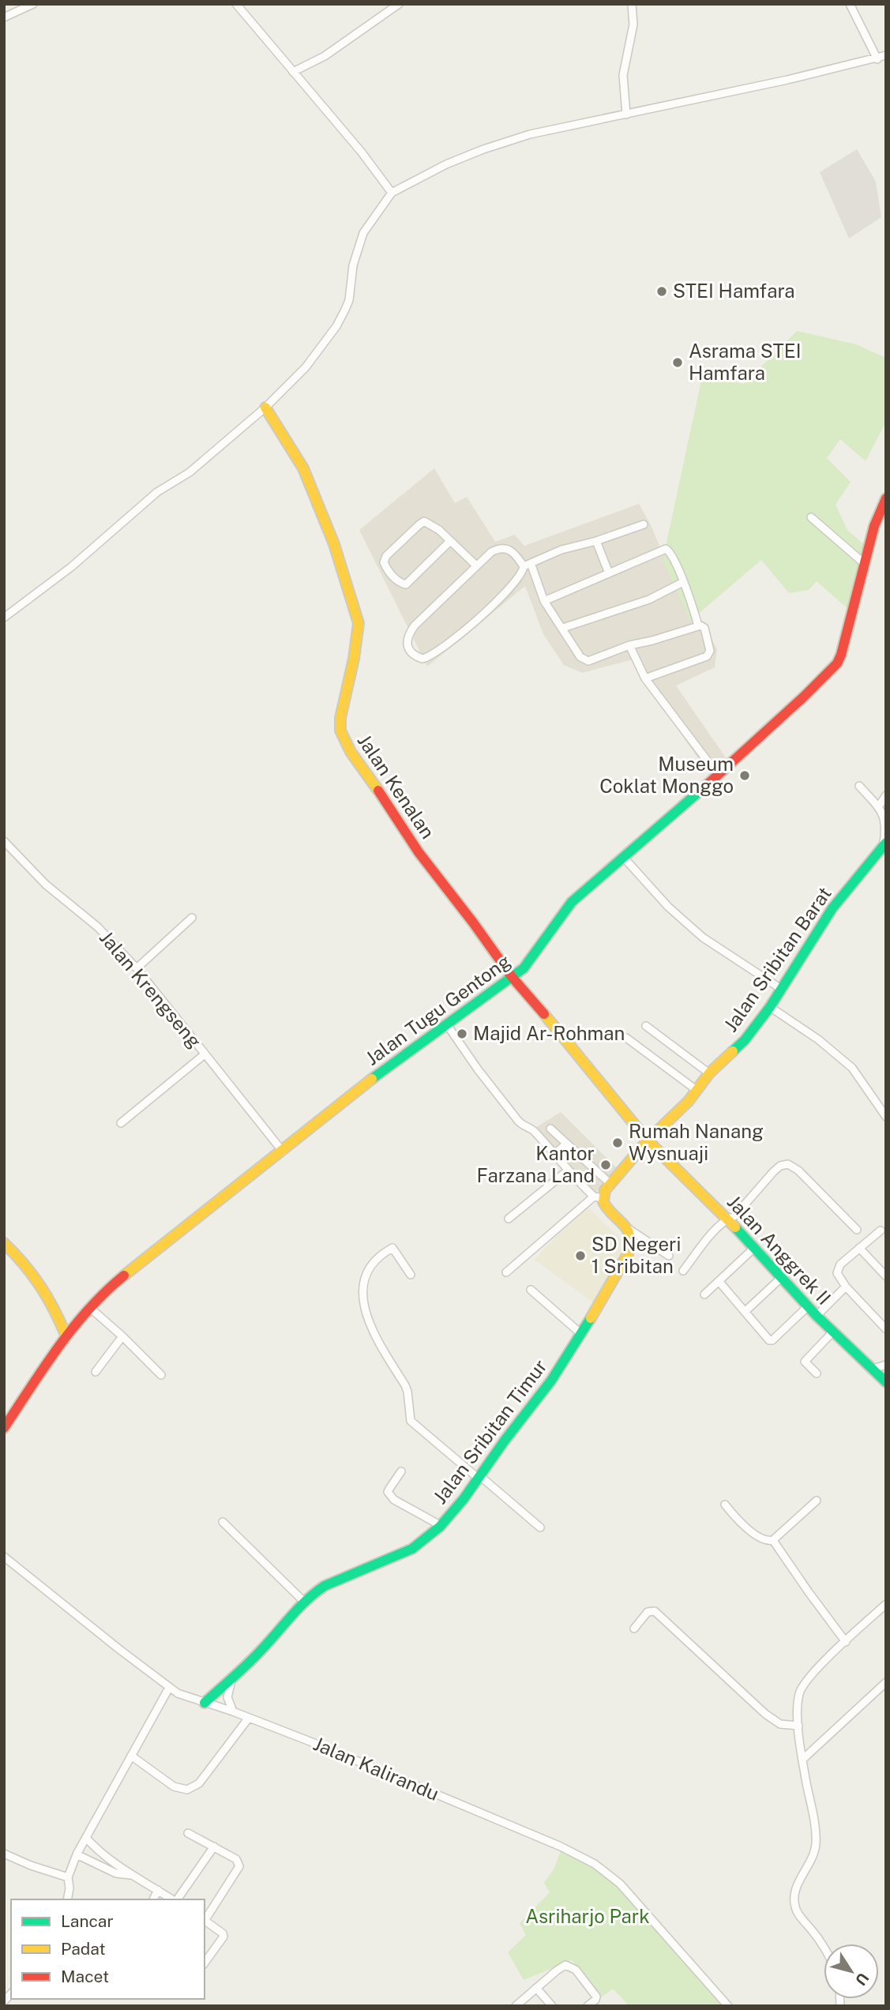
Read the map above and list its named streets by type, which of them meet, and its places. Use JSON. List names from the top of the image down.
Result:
{
  "streets": {
    "street": [
      "Jalan Kenalan",
      "Jalan Sribitan Barat",
      "Jalan Krengseng",
      "Jalan Tugu Gentong",
      "Jalan Anggrek II",
      "Jalan Sribitan Timur",
      "Jalan Kalirandu"
    ]
  },
  "crossings": [
    ["Jalan Kenalan", "Jalan Sribitan Barat"],
    ["Jalan Kenalan", "Jalan Tugu Gentong"],
    ["Jalan Kenalan", "Jalan Anggrek II"],
    ["Jalan Sribitan Barat", "Jalan Anggrek II"],
    ["Jalan Krengseng", "Jalan Tugu Gentong"],
    ["Jalan Sribitan Timur", "Jalan Kalirandu"]
  ],
  "parks": ["Asriharjo Park"],
  "places": [
    "STEI Hamfara",
    "Asrama STEI Hamfara",
    "Museum Coklat Monggo",
    "Majid Ar-Rohman",
    "Rumah Nanang Wysnuaji",
    "Kantor Farzana Land",
    "SD Negeri 1 Sribitan"
  ],
  "legend": ["Lancar", "Padat", "Macet"],
  "north": "bottom right"
}
